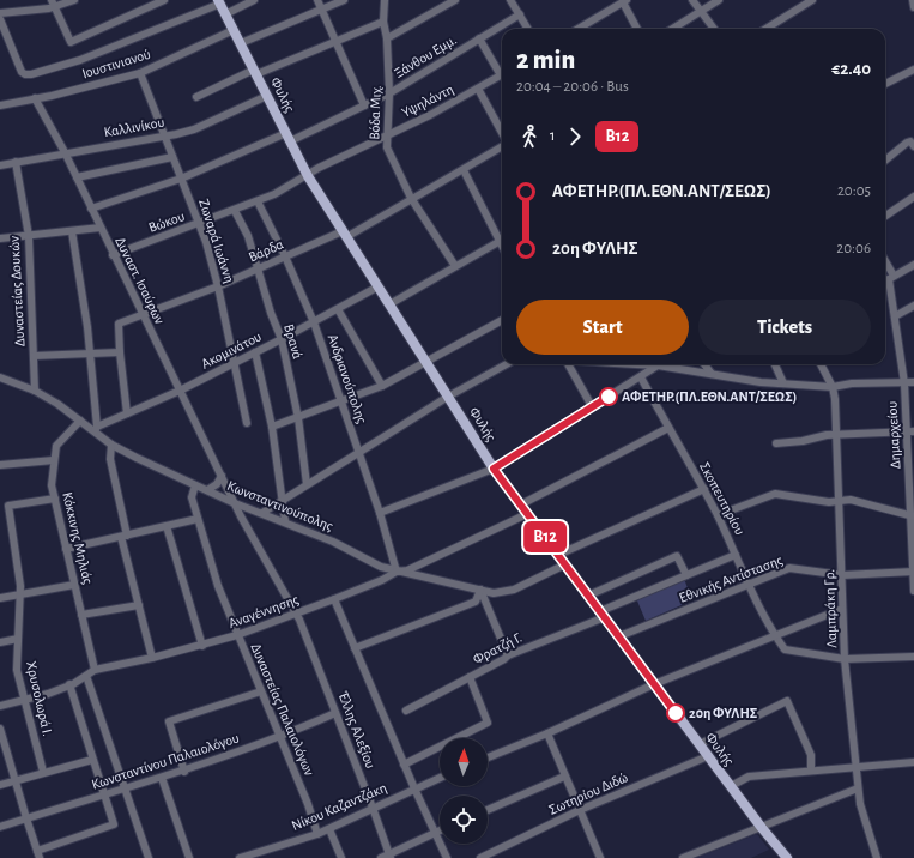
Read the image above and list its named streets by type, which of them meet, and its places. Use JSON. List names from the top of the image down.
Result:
{
  "streets": {
    "main road": ["Φυλής"],
    "street": [
      "Ξάνθου Εμμ.",
      "Ιουστινιανού",
      "Υψηλάντη",
      "Βόδα Μιχ.",
      "Καλλινίκου",
      "Βώκου",
      "Ζωναρά Ιωάννη",
      "Βάρδα",
      "Δυναστ. Ισαύρων",
      "Δυναστείας Δουκών",
      "Βρανά",
      "Ακομινάτου",
      "Ανδριανούπολης",
      "Δημαρχείου",
      "Σκοπευτηρίου",
      "Κωνσταντινούπολης",
      "Κόκκινης Μηλιάς",
      "Εθνικής Αντίστασης",
      "Λαμπράκη Γρ.",
      "Αναγέννησης",
      "Φρατζή Γ.",
      "Χρυσολωρά Ι.",
      "Δυναστείας Παλαιολόγων",
      "Έλλης Αλεξίου",
      "Κωνσταντίνου Παλαιολόγου",
      "Σωτηρίου Διδώ",
      "Νίκου Καζαντζάκη"
    ]
  },
  "crossings": [
    ["Ξάνθου Εμμ.", "Φυλής"],
    ["Ξάνθου Εμμ.", "Βόδα Μιχ."],
    ["Ξάνθου Εμμ.", "Ζωναρά Ιωάννη"],
    ["Ξάνθου Εμμ.", "Δυναστ. Ισαύρων"],
    ["Ιουστινιανού", "Φυλής"],
    ["Ιουστινιανού", "Ζωναρά Ιωάννη"],
    ["Ιουστινιανού", "Δυναστ. Ισαύρων"],
    ["Φυλής", "Υψηλάντη"],
    ["Φυλής", "Καλλινίκου"],
    ["Φυλής", "Βώκου"],
    ["Φυλής", "Βάρδα"],
    ["Φυλής", "Ακομινάτου"],
    ["Φυλής", "Κωνσταντινούπολης"],
    ["Φυλής", "Εθνικής Αντίστασης"],
    ["Φυλής", "Αναγέννησης"],
    ["Φυλής", "Φρατζή Γ."],
    ["Φυλής", "Σωτηρίου Διδώ"],
    ["Υψηλάντη", "Βόδα Μιχ."],
    ["Υψηλάντη", "Βώκου"],
    ["Βόδα Μιχ.", "Βάρδα"],
    ["Καλλινίκου", "Ζωναρά Ιωάννη"],
    ["Καλλινίκου", "Δυναστ. Ισαύρων"],
    ["Καλλινίκου", "Δυναστείας Δουκών"],
    ["Βώκου", "Ζωναρά Ιωάννη"],
    ["Βώκου", "Δυναστ. Ισαύρων"],
    ["Βώκου", "Βρανά"],
    ["Βώκου", "Ανδριανούπολης"],
    ["Ζωναρά Ιωάννη", "Βάρδα"],
    ["Ζωναρά Ιωάννη", "Ακομινάτου"],
    ["Βάρδα", "Δυναστ. Ισαύρων"],
    ["Βάρδα", "Βρανά"],
    ["Βάρδα", "Ανδριανούπολης"],
    ["Δυναστ. Ισαύρων", "Ακομινάτου"],
    ["Δυναστ. Ισαύρων", "Κωνσταντινούπολης"],
    ["Δυναστ. Ισαύρων", "Έλλης Αλεξίου"],
    ["Δυναστείας Δουκών", "Κωνσταντινούπολης"],
    ["Βρανά", "Ακομινάτου"],
    ["Ακομινάτου", "Ανδριανούπολης"],
    ["Ακομινάτου", "Κωνσταντινούπολης"],
    ["Ανδριανούπολης", "Κωνσταντινούπολης"],
    ["Ανδριανούπολης", "Αναγέννησης"],
    ["Δημαρχείου", "Εθνικής Αντίστασης"],
    ["Σκοπευτηρίου", "Εθνικής Αντίστασης"],
    ["Σκοπευτηρίου", "Λαμπράκη Γρ."],
    ["Σκοπευτηρίου", "Φρατζή Γ."],
    ["Κωνσταντινούπολης", "Κόκκινης Μηλιάς"],
    ["Κωνσταντινούπολης", "Αναγέννησης"],
    ["Κωνσταντινούπολης", "Δυναστείας Παλαιολόγων"],
    ["Κωνσταντινούπολης", "Έλλης Αλεξίου"],
    ["Κόκκινης Μηλιάς", "Αναγέννησης"],
    ["Κόκκινης Μηλιάς", "Χρυσολωρά Ι."],
    ["Εθνικής Αντίστασης", "Λαμπράκη Γρ."],
    ["Αναγέννησης", "Χρυσολωρά Ι."],
    ["Αναγέννησης", "Δυναστείας Παλαιολόγων"],
    ["Αναγέννησης", "Έλλης Αλεξίου"],
    ["Δυναστείας Παλαιολόγων", "Κωνσταντίνου Παλαιολόγου"],
    ["Δυναστείας Παλαιολόγων", "Νίκου Καζαντζάκη"],
    ["Έλλης Αλεξίου", "Κωνσταντίνου Παλαιολόγου"],
    ["Έλλης Αλεξίου", "Νίκου Καζαντζάκη"]
  ],
  "places": ["ΑΦΕΤΗΡ.(ΠΛ.ΕΘΝ.ΑΝΤ/ΣΕΩΣ)", "20η ΦΥΛΗΣ"],
  "lines": ["bus line Β12"],
  "north": "top",
  "page": {
    "on_map": "Β12",
    "heading": ["2 min", "20:04 – 20:06 · Bus", "€2.40"],
    "legs": ["1", "Β12"],
    "list": [
      {
        "name": "ΑΦΕΤΗΡ.(ΠΛ.ΕΘΝ.ΑΝΤ/ΣΕΩΣ)",
        "value": "20:05"
      },
      {
        "name": "20η ΦΥΛΗΣ",
        "value": "20:06"
      }
    ],
    "buttons": ["Start", "Tickets"]
  }
}
